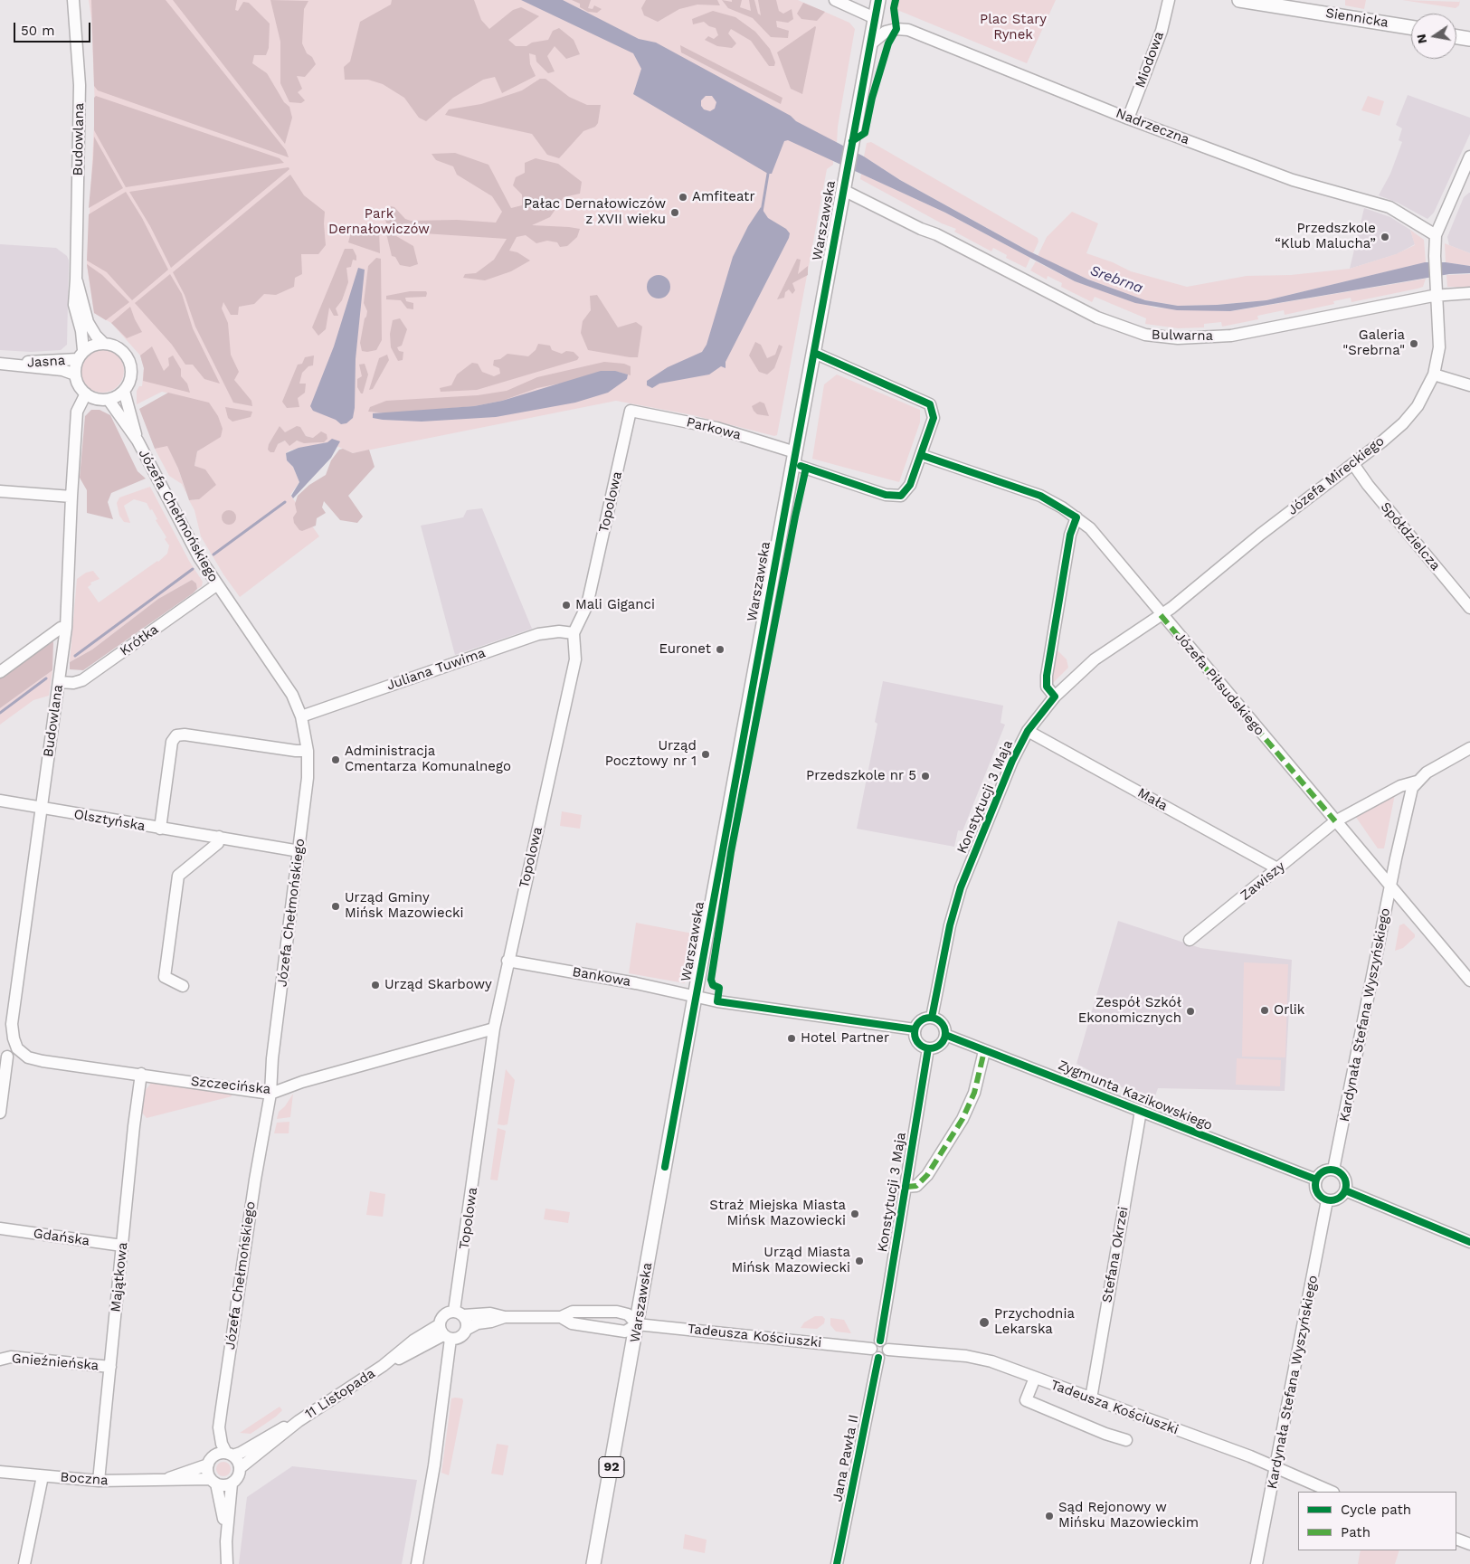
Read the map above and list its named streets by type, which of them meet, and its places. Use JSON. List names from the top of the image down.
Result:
{
  "streets": {
    "main road": ["Siennicka", "Warszawska", "92"],
    "street": [
      "Miodowa",
      "Nadrzeczna",
      "Budowlana",
      "Bulwarna",
      "Jasna",
      "Parkowa",
      "Józefa Mireckiego",
      "Topolowa",
      "Józefa Chełmońskiego",
      "Spółdzielcza",
      "Krótka",
      "Juliana Tuwima",
      "Józefa Piłsudskiego",
      "Konstytucji 3 Maja",
      "Mała",
      "Olsztyńska",
      "Zawiszy",
      "Bankowa",
      "Kardynała Stefana Wyszyńskiego",
      "Szczecińska",
      "Zygmunta Kazikowskiego",
      "Gdańska",
      "Stefana Okrzei",
      "Majątkowa",
      "Tadeusza Kościuszki",
      "Gnieźnieńska",
      "11 Listopada",
      "Jana Pawła II",
      "Boczna"
    ]
  },
  "crossings": [
    ["Miodowa", "Nadrzeczna"],
    ["Nadrzeczna", "Warszawska"],
    ["Nadrzeczna", "Józefa Mireckiego"],
    ["Budowlana", "Jasna"],
    ["Budowlana", "Józefa Chełmońskiego"],
    ["Budowlana", "Krótka"],
    ["Budowlana", "Olsztyńska"],
    ["Budowlana", "Szczecińska"],
    ["Warszawska", "Bulwarna"],
    ["Warszawska", "Parkowa"],
    ["Warszawska", "Bankowa"],
    ["Warszawska", "Tadeusza Kościuszki"],
    ["Bulwarna", "Józefa Mireckiego"],
    ["Jasna", "Józefa Chełmońskiego"],
    ["Parkowa", "Topolowa"],
    ["Parkowa", "Józefa Piłsudskiego"],
    ["Józefa Mireckiego", "Spółdzielcza"],
    ["Józefa Mireckiego", "Józefa Piłsudskiego"],
    ["Józefa Mireckiego", "Konstytucji 3 Maja"],
    ["Topolowa", "Juliana Tuwima"],
    ["Topolowa", "Bankowa"],
    ["Topolowa", "Szczecińska"],
    ["Topolowa", "11 Listopada"],
    ["Józefa Chełmońskiego", "Krótka"],
    ["Józefa Chełmońskiego", "Juliana Tuwima"],
    ["Józefa Chełmońskiego", "Olsztyńska"],
    ["Józefa Chełmońskiego", "Szczecińska"],
    ["Józefa Chełmońskiego", "11 Listopada"],
    ["Józefa Chełmońskiego", "Boczna"],
    ["Józefa Piłsudskiego", "Konstytucji 3 Maja"],
    ["Józefa Piłsudskiego", "Zawiszy"],
    ["Józefa Piłsudskiego", "Kardynała Stefana Wyszyńskiego"],
    ["Konstytucji 3 Maja", "Mała"],
    ["Konstytucji 3 Maja", "Zygmunta Kazikowskiego"],
    ["Konstytucji 3 Maja", "Tadeusza Kościuszki"],
    ["Konstytucji 3 Maja", "Jana Pawła II"],
    ["Mała", "Zawiszy"],
    ["Zawiszy", "Kardynała Stefana Wyszyńskiego"],
    ["Kardynała Stefana Wyszyńskiego", "Zygmunta Kazikowskiego"],
    ["Kardynała Stefana Wyszyńskiego", "Tadeusza Kościuszki"],
    ["Szczecińska", "Majątkowa"],
    ["Zygmunta Kazikowskiego", "Stefana Okrzei"],
    ["Gdańska", "Majątkowa"],
    ["Stefana Okrzei", "Tadeusza Kościuszki"],
    ["Majątkowa", "Gnieźnieńska"],
    ["Majątkowa", "Boczna"],
    ["Tadeusza Kościuszki", "Jana Pawła II"],
    ["11 Listopada", "Boczna"]
  ],
  "water": ["Srebrna"],
  "parks": ["Plac Stary Rynek", "Park Dernałowiczów"],
  "places": [
    "Amfiteatr",
    "Pałac Dernałowiczów z XVII wieku",
    "Przedszkole “Klub Malucha”",
    "Galeria \"Srebrna\"",
    "Mali Giganci",
    "Euronet",
    "Urząd Pocztowy nr 1",
    "Administracja Cmentarza Komunalnego",
    "Przedszkole nr 5",
    "Urząd Gminy Mińsk Mazowiecki",
    "Urząd Skarbowy",
    "Orlik",
    "Zespół Szkół Ekonomicznych",
    "Hotel Partner",
    "Straż Miejska Miasta Mińsk Mazowiecki",
    "Urząd Miasta Mińsk Mazowiecki",
    "Przychodnia Lekarska",
    "Sąd Rejonowy w Mińsku Mazowieckim"
  ],
  "legend": ["Cycle path", "Path"],
  "scale_bar": "50 m",
  "north": "left"
}
